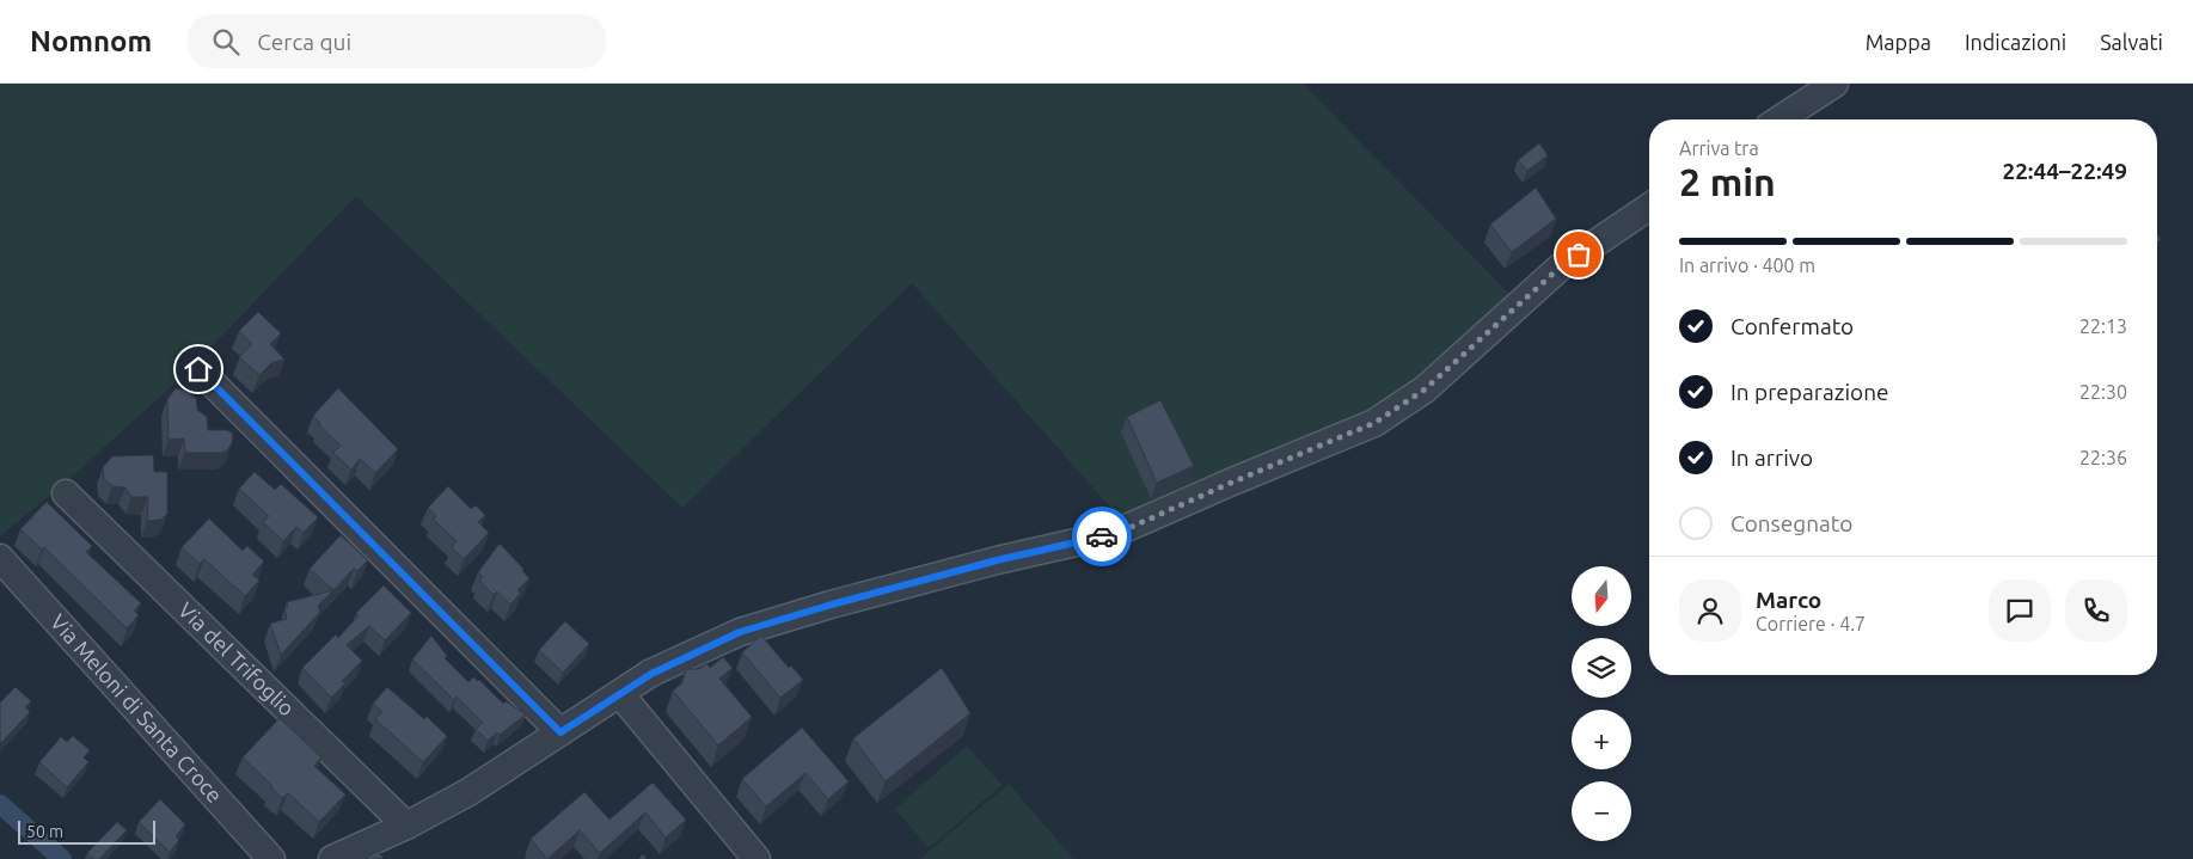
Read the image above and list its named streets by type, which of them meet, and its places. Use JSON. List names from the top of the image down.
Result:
{
  "streets": {
    "street": ["Via del Trifoglio", "Via Meloni di Santa Croce"]
  },
  "scale_bar": "50 m",
  "north": "bottom",
  "page": {
    "header": "Nomnom",
    "search": "Cerca qui",
    "nav": ["Mappa", "Indicazioni", "Salvati"],
    "heading": ["2 min", "Arriva tra", "22:44–22:49"],
    "panel": ["Marco", "Corriere · 4.7"],
    "bar": "In arrivo · 400 m",
    "list": [
      ["Confermato", "22:13"],
      ["In preparazione", "22:30"],
      ["In arrivo", "22:36"],
      "Consegnato"
    ],
    "map_buttons": ["+", "−"],
    "scale": "50 m"
  }
}
